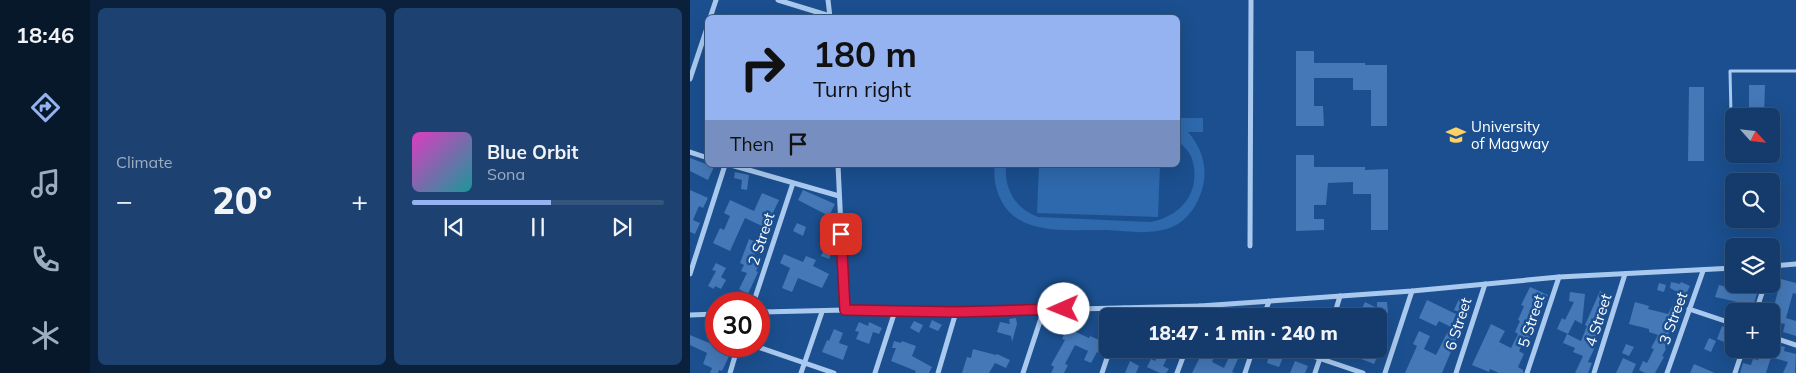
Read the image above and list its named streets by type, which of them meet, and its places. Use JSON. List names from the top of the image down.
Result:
{
  "streets": {
    "street": [
      "2 Street",
      "3 Street",
      "4 Street",
      "5 Street",
      "6 Street"
    ]
  },
  "places": {
    "school or university": ["University of Magway"]
  },
  "north": "bottom right",
  "page": {
    "tabs": "18:46",
    "tile": "Climate",
    "turn": ["180 m", "Turn right"],
    "map_buttons": "+",
    "then": "Then",
    "song": ["Blue Orbit", "Sona"],
    "heat": ["−", "20°", "+"],
    "limit": "30",
    "trip": "18:47 · 1 min · 240 m"
  }
}
